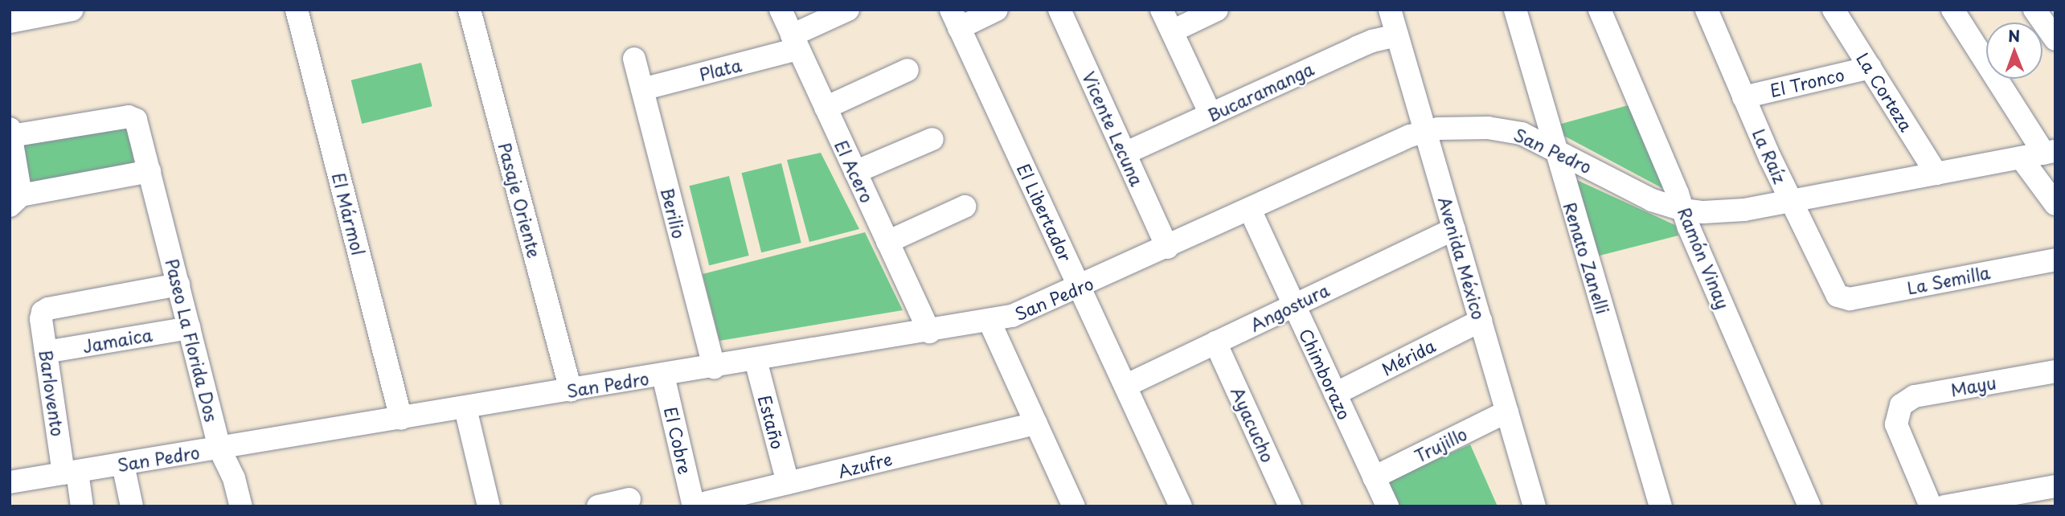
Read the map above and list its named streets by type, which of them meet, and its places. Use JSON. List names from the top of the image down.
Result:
{
  "streets": {
    "street": [
      "Plata",
      "El Tronco",
      "Bucaramanga",
      "La Corteza",
      "Vicente Lecuna",
      "San Pedro",
      "La Raíz",
      "El Acero",
      "Pasaje Oriente",
      "El Libertador",
      "Berilio",
      "El Mármol",
      "Avenida México",
      "Renato Zanelli",
      "Ramón Vinay",
      "La Semilla",
      "Angostura",
      "Jamaica",
      "Paseo La Florida Dos",
      "Mérida",
      "Chimborazo",
      "Mayu",
      "Barlovento",
      "Estaño",
      "Ayacucho",
      "El Cobre",
      "Trujillo",
      "Azufre"
    ]
  },
  "crossings": [
    ["Plata", "El Acero"],
    ["Plata", "Berilio"],
    ["El Tronco", "La Corteza"],
    ["El Tronco", "La Raíz"],
    ["Bucaramanga", "Vicente Lecuna"],
    ["Bucaramanga", "Avenida México"],
    ["La Corteza", "San Pedro"],
    ["Vicente Lecuna", "San Pedro"],
    ["San Pedro", "La Raíz"],
    ["San Pedro", "El Acero"],
    ["San Pedro", "Pasaje Oriente"],
    ["San Pedro", "El Libertador"],
    ["San Pedro", "Berilio"],
    ["San Pedro", "El Mármol"],
    ["San Pedro", "Avenida México"],
    ["San Pedro", "Renato Zanelli"],
    ["San Pedro", "Ramón Vinay"],
    ["San Pedro", "Paseo La Florida Dos"],
    ["San Pedro", "Chimborazo"],
    ["San Pedro", "Barlovento"],
    ["San Pedro", "Estaño"],
    ["San Pedro", "El Cobre"],
    ["La Raíz", "La Semilla"],
    ["El Libertador", "Angostura"],
    ["Avenida México", "Angostura"],
    ["Avenida México", "Mérida"],
    ["Avenida México", "Trujillo"],
    ["Angostura", "Chimborazo"],
    ["Angostura", "Ayacucho"],
    ["Jamaica", "Paseo La Florida Dos"],
    ["Jamaica", "Barlovento"],
    ["Paseo La Florida Dos", "Barlovento"],
    ["Mérida", "Chimborazo"],
    ["Chimborazo", "Trujillo"],
    ["Estaño", "Azufre"],
    ["El Cobre", "Azufre"]
  ],
  "north": "top"
}
